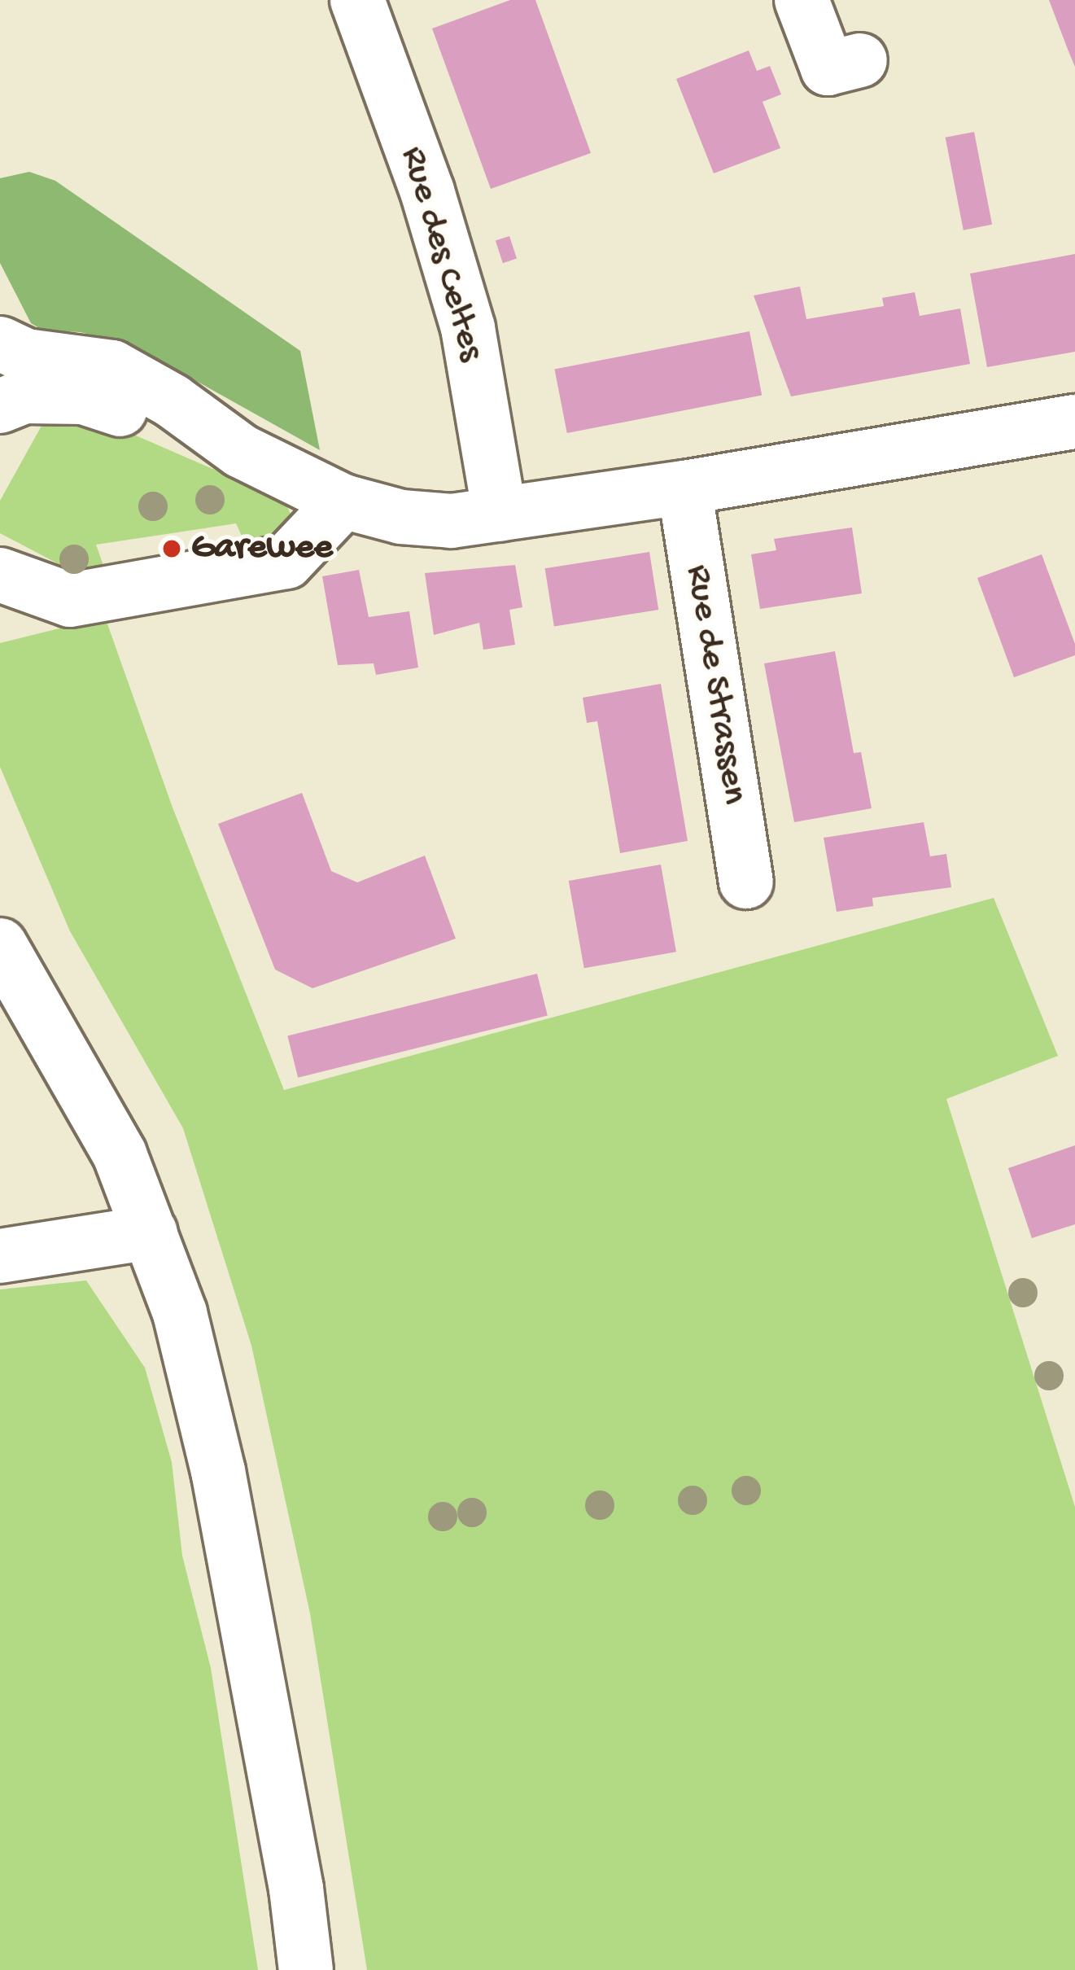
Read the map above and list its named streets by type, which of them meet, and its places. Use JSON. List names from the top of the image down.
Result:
{
  "streets": {
    "main road": ["Rue des Celtes", "Rue de Strassen"]
  },
  "places": ["Garewee"]
}
